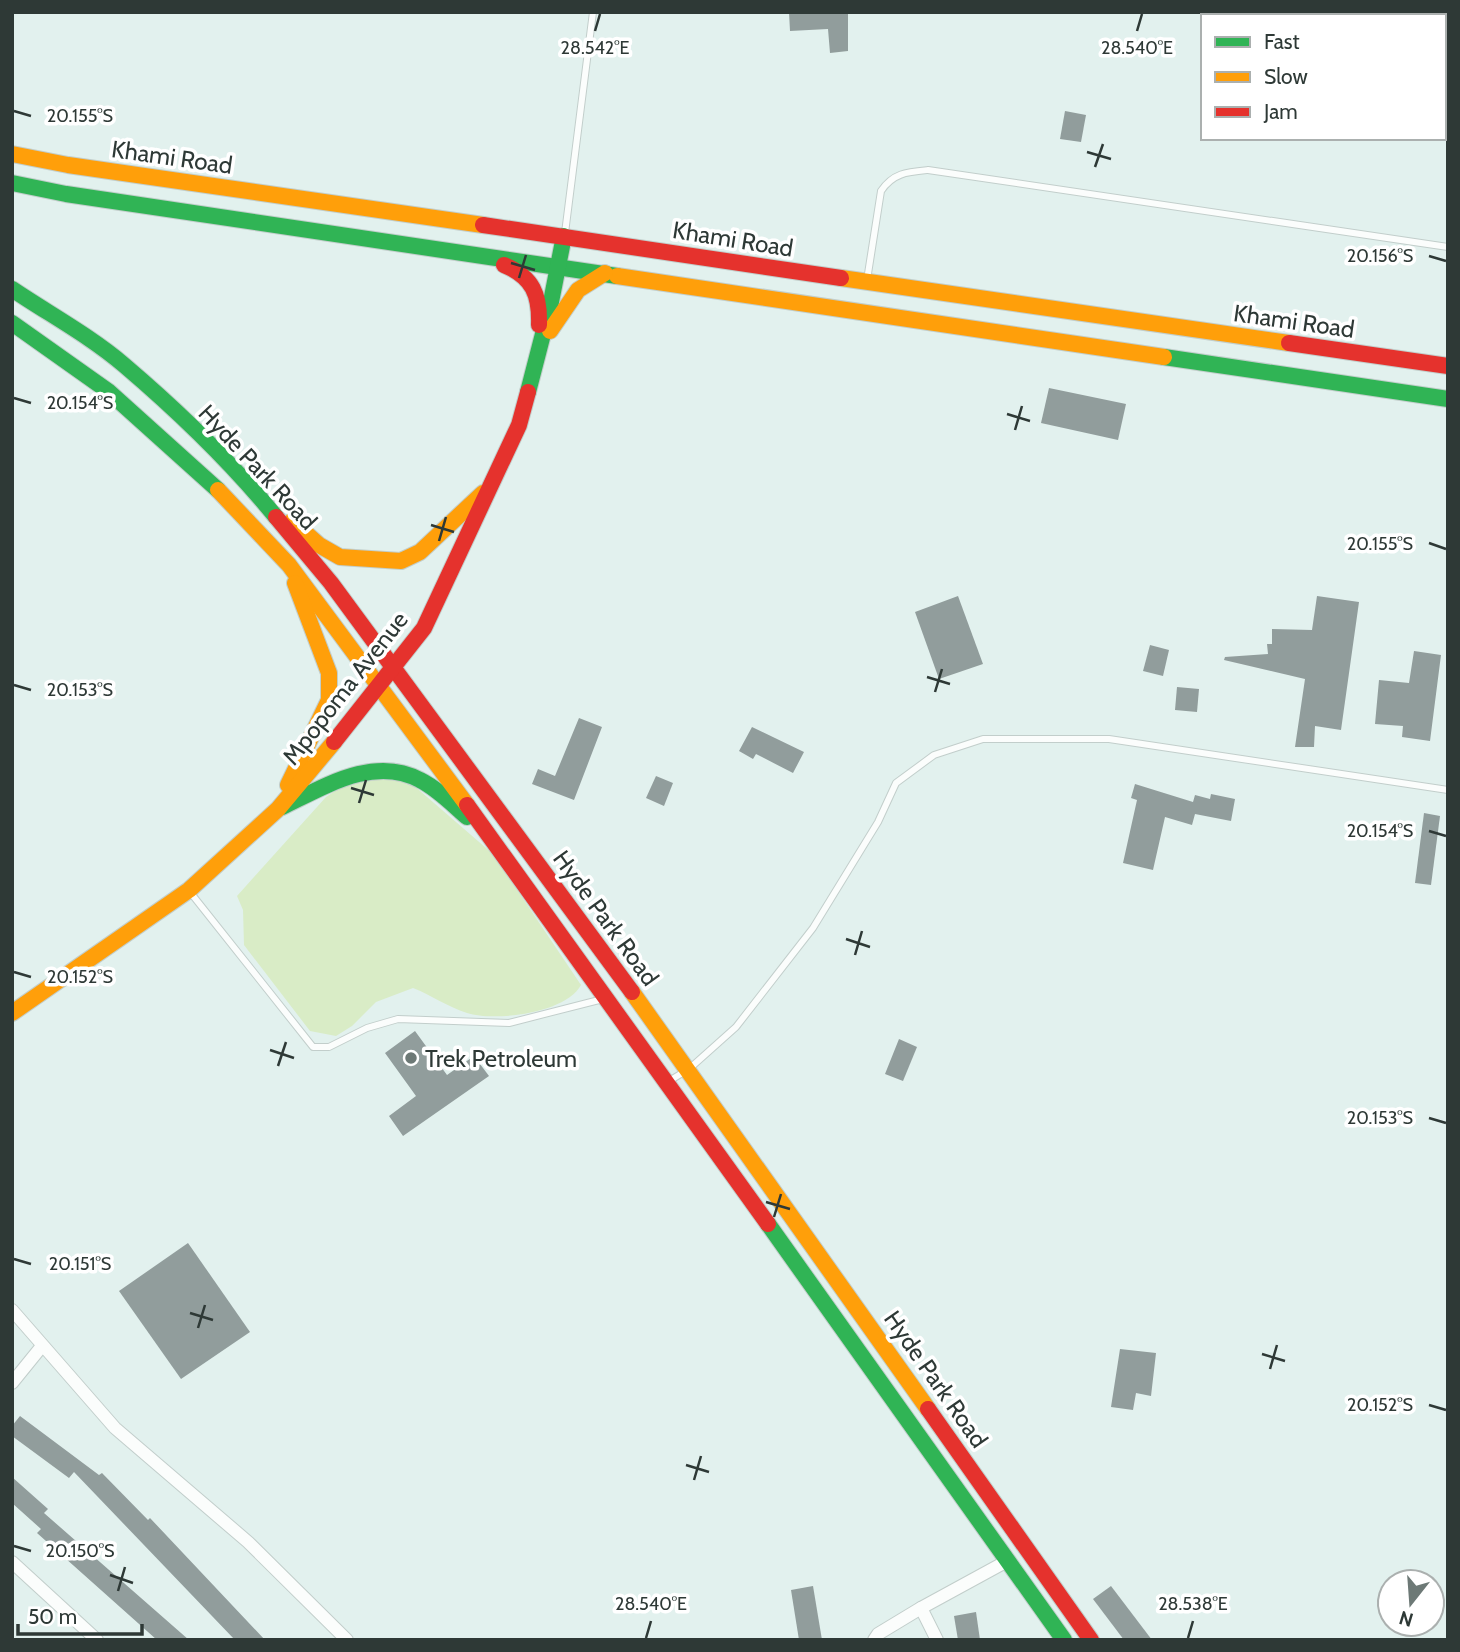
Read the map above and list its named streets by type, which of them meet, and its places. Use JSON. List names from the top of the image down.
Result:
{
  "streets": {
    "street": ["Khami Road", "Hyde Park Road", "Mpopoma Avenue"]
  },
  "crossings": [
    ["Khami Road", "Mpopoma Avenue"],
    ["Hyde Park Road", "Mpopoma Avenue"]
  ],
  "places": ["Trek Petroleum"],
  "legend": ["Fast", "Slow", "Jam"],
  "scale_bar": "50 m",
  "north": "bottom",
  "coordinates": [
    "28.542°E",
    "28.540°E",
    "20.155°S",
    "20.156°S",
    "20.154°S",
    "20.153°S",
    "20.152°S",
    "20.151°S",
    "20.150°S",
    "28.538°E"
  ]
}
